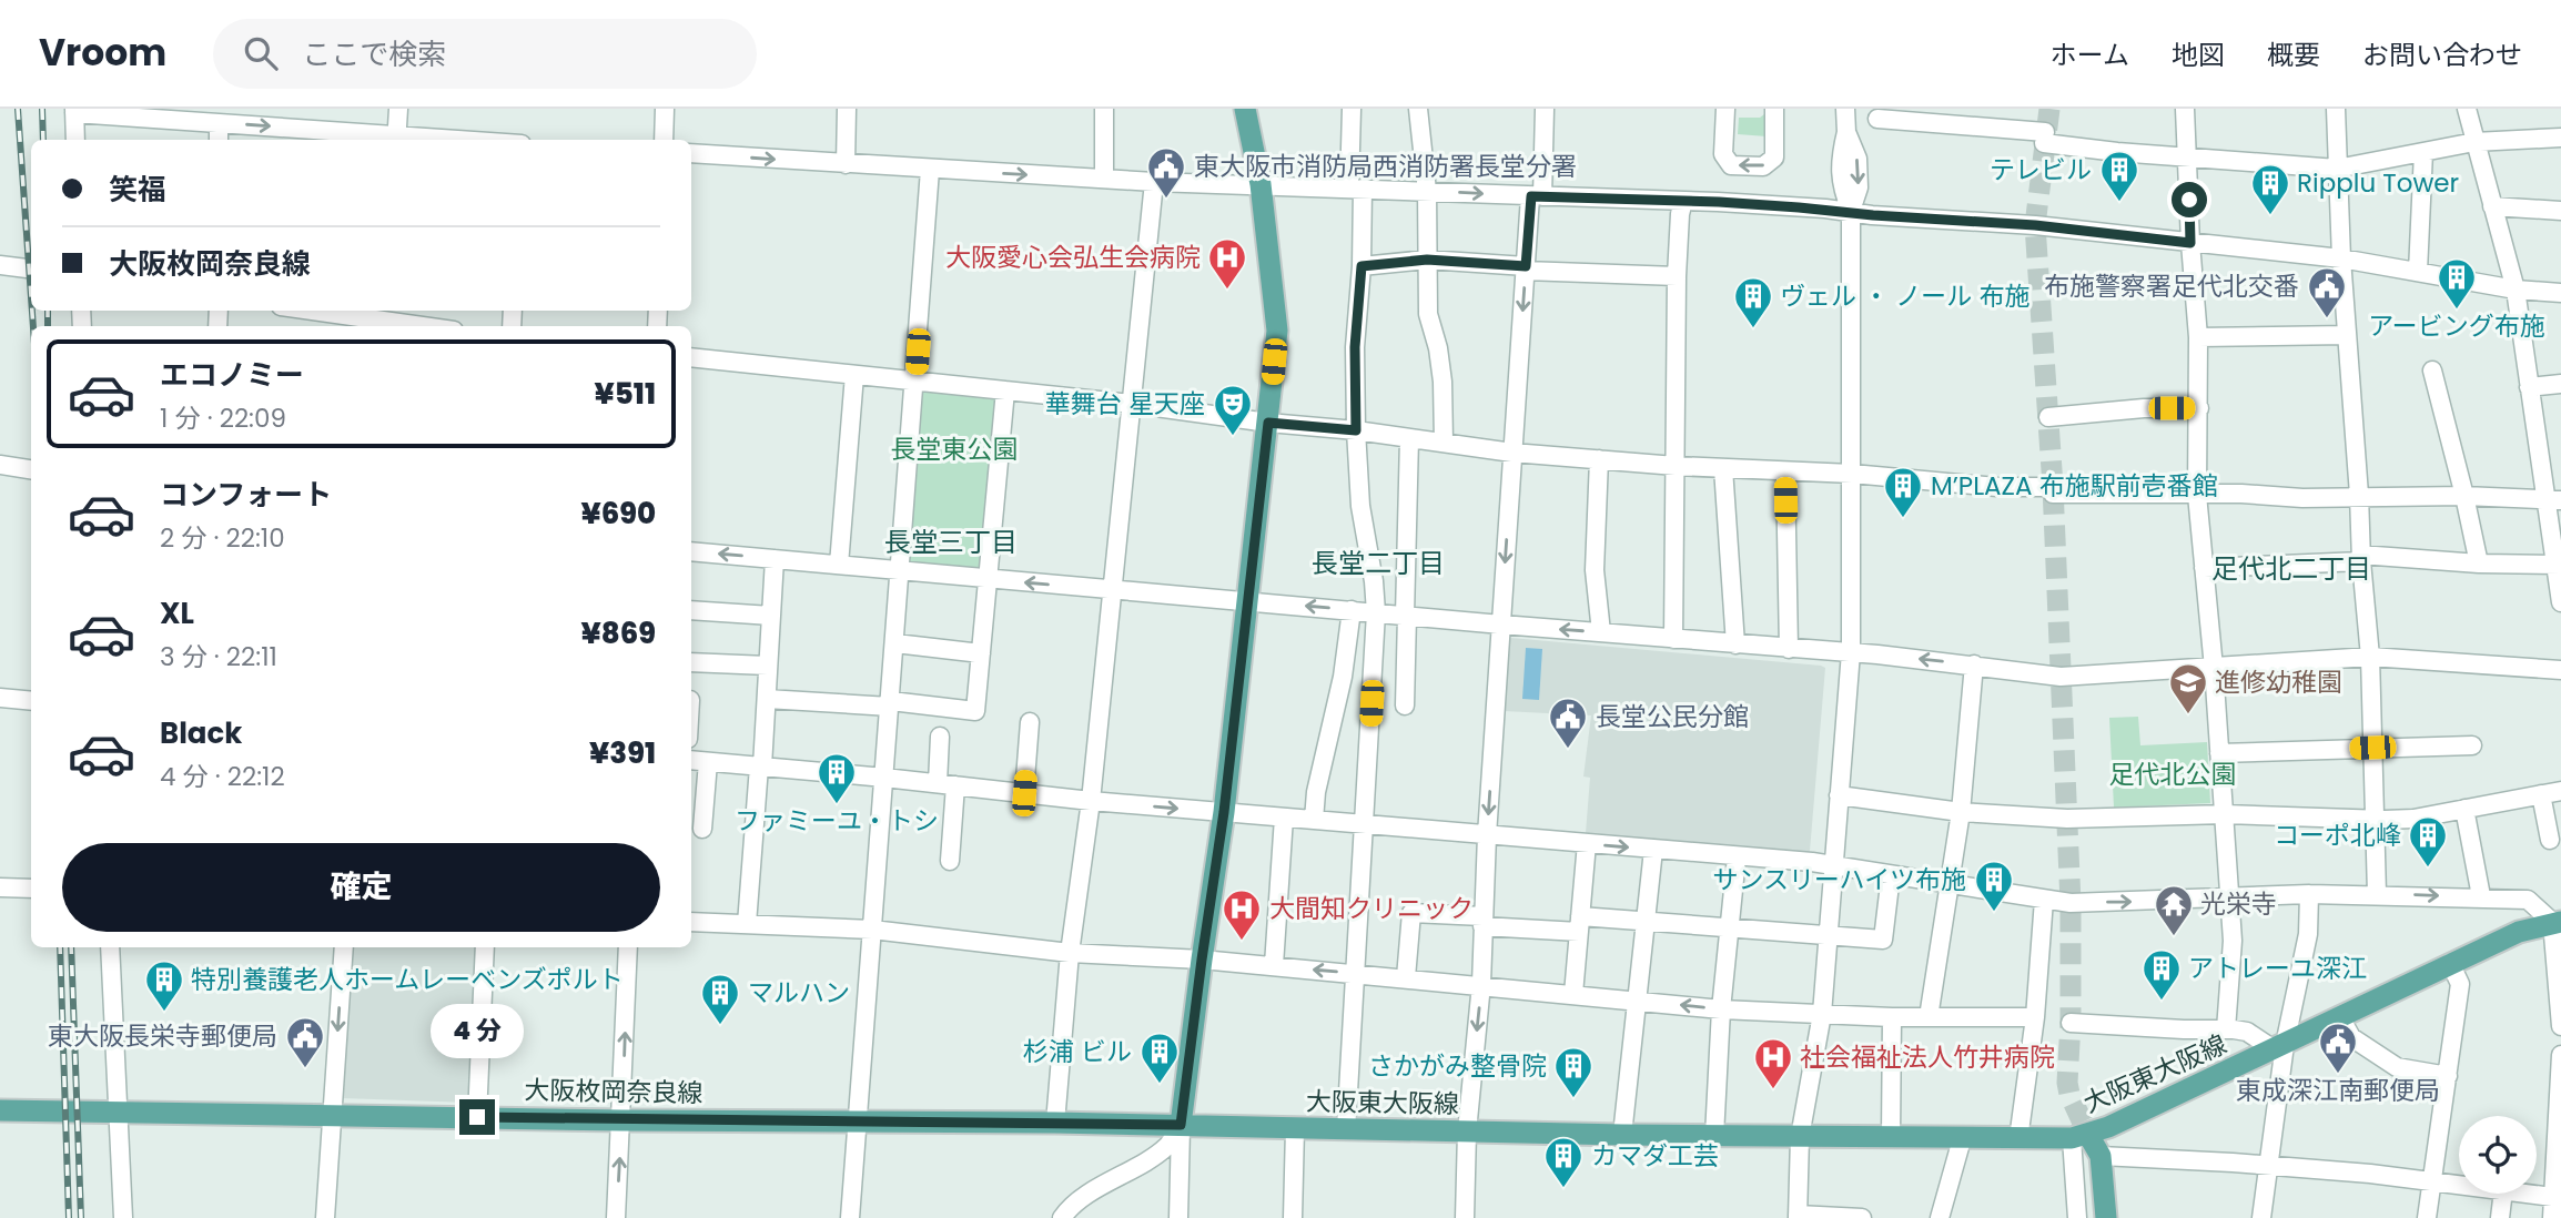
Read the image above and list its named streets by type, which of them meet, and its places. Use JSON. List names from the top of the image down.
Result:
{
  "streets": {
    "main road": ["大阪東大阪線", "大阪枚岡奈良線"]
  },
  "crossings": [
    ["大阪東大阪線", "大阪枚岡奈良線"]
  ],
  "districts": ["長堂三丁目", "長堂二丁目", "足代北二丁目"],
  "parks": ["長堂東公園", "足代北公園"],
  "places": {
    "public building": [
      "東大阪市消防局西消防署長堂分署",
      "布施警察署足代北交番",
      "長堂公民分館",
      "東大阪長栄寺郵便局",
      "東成深江南郵便局"
    ],
    "building": [
      "テレビル",
      "Ripplu Tower",
      "アービング布施",
      "ヴェル ・ ノール 布施",
      "M’PLAZA 布施駅前壱番館",
      "ファミーユ・トシ",
      "コーポ北峰",
      "サンスリーハイツ布施",
      "アトレーユ深江",
      "特別養護老人ホームレーベンズポルト",
      "マルハン",
      "杉浦 ビル",
      "さかがみ整骨院",
      "カマダ工芸"
    ],
    "hospital": ["大阪愛心会弘生会病院", "大間知クリニック", "社会福祉法人竹井病院"],
    "theatre": ["華舞台 星天座"],
    "school or university": ["進修幼稚園"],
    "temple": ["光栄寺"]
  },
  "page": {
    "header": "Vroom",
    "search": "ここで検索",
    "nav": [
      "ホーム",
      "地図",
      "概要",
      "お問い合わせ"
    ],
    "banner": ["笑福", "大阪枚岡奈良線"],
    "list": [
      {
        "name": "エコノミー",
        "note": "1 分 · 22:09",
        "value": "¥511"
      },
      {
        "name": "コンフォート",
        "note": "2 分 · 22:10",
        "value": "¥690"
      },
      {
        "name": "XL",
        "note": "3 分 · 22:11",
        "value": "¥869"
      },
      {
        "name": "Black",
        "note": "4 分 · 22:12",
        "value": "¥391"
      }
    ],
    "buttons": "確定",
    "bubble": "4 分"
  }
}
